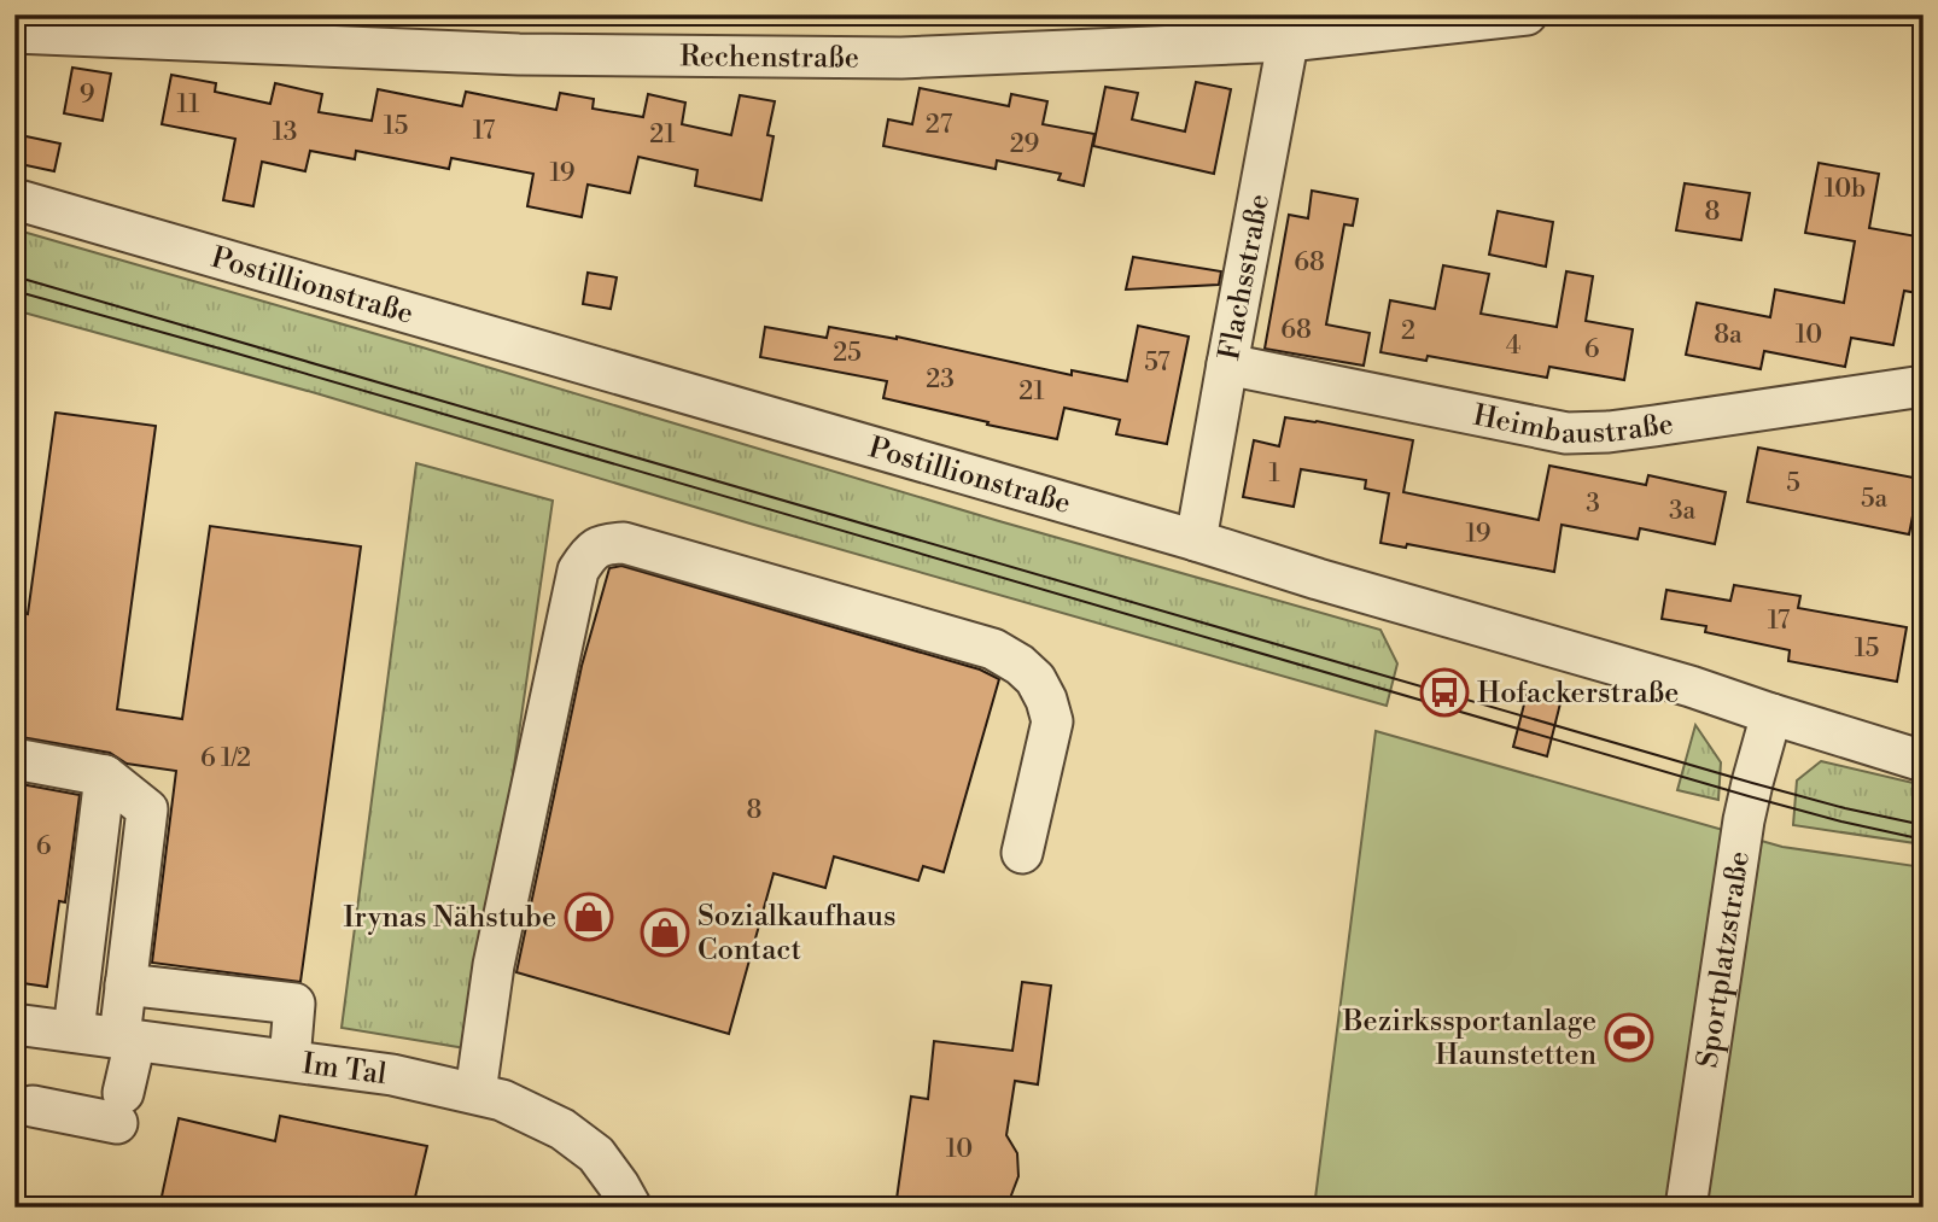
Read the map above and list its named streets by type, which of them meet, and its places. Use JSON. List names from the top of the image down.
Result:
{
  "streets": {
    "street": [
      "Rechenstraße",
      "Flachsstraße",
      "Postillionstraße",
      "Heimbaustraße",
      "Sportplatzstraße",
      "Im Tal"
    ]
  },
  "crossings": [
    ["Rechenstraße", "Flachsstraße"],
    ["Flachsstraße", "Postillionstraße"],
    ["Flachsstraße", "Heimbaustraße"],
    ["Postillionstraße", "Sportplatzstraße"]
  ],
  "places": {
    "bus stop": ["Hofackerstraße"],
    "shop": ["Irynas Nähstube", "Sozialkaufhaus Contact"],
    "sports": ["Bezirkssportanlage Haunstetten"]
  },
  "house_numbers": [
    "9",
    "11",
    "27",
    "15",
    "17",
    "13",
    "21",
    "29",
    "19",
    "10b",
    "8",
    "68",
    "68",
    "2",
    "8a",
    "10",
    "4",
    "6",
    "25",
    "57",
    "23",
    "21",
    "1",
    "5",
    "5a",
    "3",
    "3a",
    "19",
    "17",
    "15",
    "6 1/2",
    "8",
    "6",
    "10"
  ]
}
